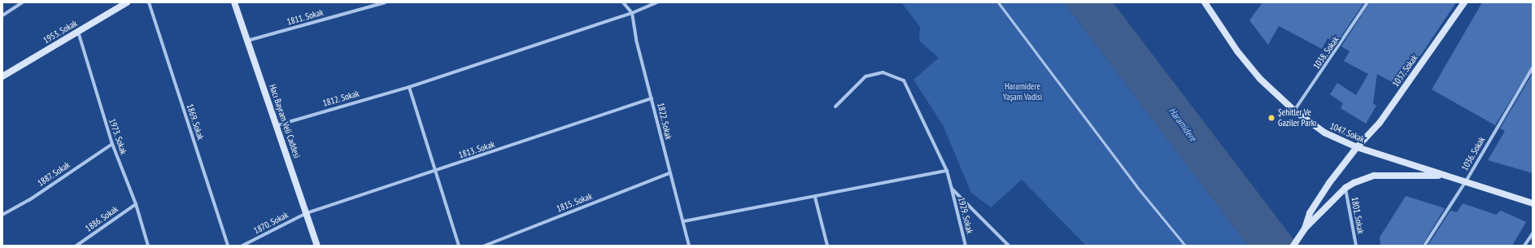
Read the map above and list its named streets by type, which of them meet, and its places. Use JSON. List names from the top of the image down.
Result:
{
  "streets": {
    "main road": [
      "1953. Sokak",
      "1037. Sokak",
      "Hacı Bayram Veli Caddesi",
      "1047. Sokak"
    ],
    "street": [
      "1811. Sokak",
      "1038. Sokak",
      "1812. Sokak",
      "1822. Sokak",
      "1869. Sokak",
      "1973. Sokak",
      "1813. Sokak",
      "1036. Sokak",
      "1887. Sokak",
      "1815. Sokak",
      "1929. Sokak",
      "1801. Sokak",
      "1886. Sokak",
      "1870. Sokak"
    ]
  },
  "crossings": [
    ["1811. Sokak", "Hacı Bayram Veli Caddesi"],
    ["1953. Sokak", "1973. Sokak"],
    ["1038. Sokak", "1047. Sokak"],
    ["1037. Sokak", "1047. Sokak"],
    ["1812. Sokak", "Hacı Bayram Veli Caddesi"],
    ["1812. Sokak", "1822. Sokak"],
    ["Hacı Bayram Veli Caddesi", "1813. Sokak"],
    ["Hacı Bayram Veli Caddesi", "1870. Sokak"],
    ["1822. Sokak", "1813. Sokak"],
    ["1822. Sokak", "1815. Sokak"],
    ["1047. Sokak", "1036. Sokak"],
    ["1973. Sokak", "1887. Sokak"],
    ["1973. Sokak", "1886. Sokak"],
    ["1813. Sokak", "1870. Sokak"]
  ],
  "water": ["Haramidere"],
  "parks": ["Haramidere Yaşam Vadisi"],
  "places": ["Şehitler Ve Gaziler Parkı"]
}
